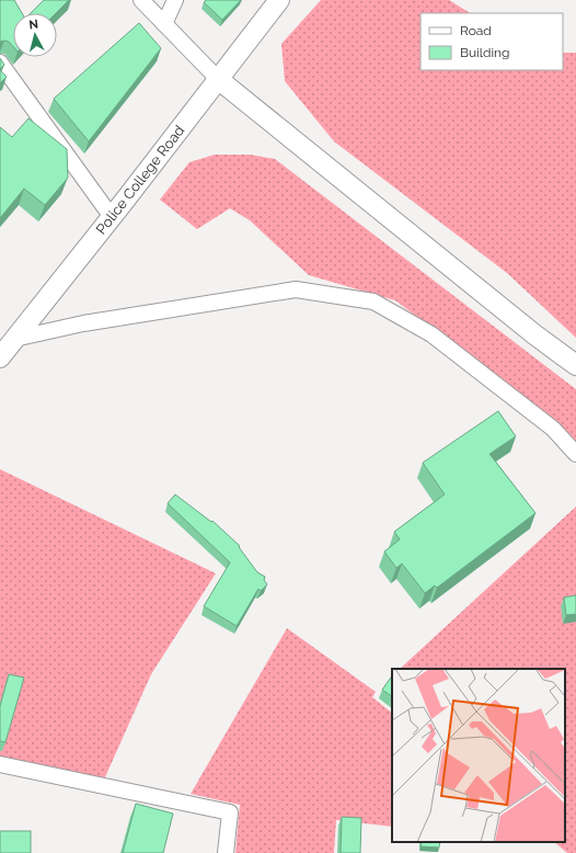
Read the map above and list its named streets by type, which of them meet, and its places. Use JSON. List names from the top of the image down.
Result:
{
  "streets": {
    "street": ["Police College Road"]
  },
  "legend": ["Road", "Building"],
  "north": "top"
}
